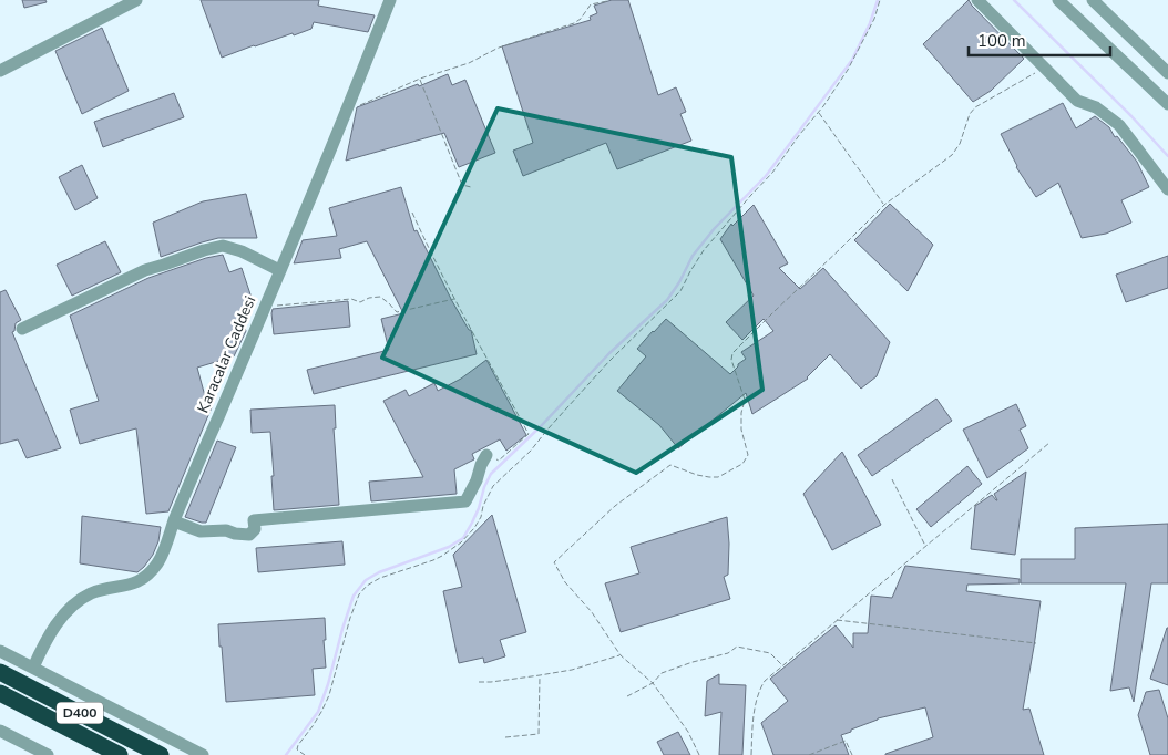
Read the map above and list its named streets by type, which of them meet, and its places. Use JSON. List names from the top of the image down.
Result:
{
  "streets": {
    "highway": ["D400"],
    "street": ["Karacalar Caddesi"]
  },
  "scale_bar": "100 m"
}
